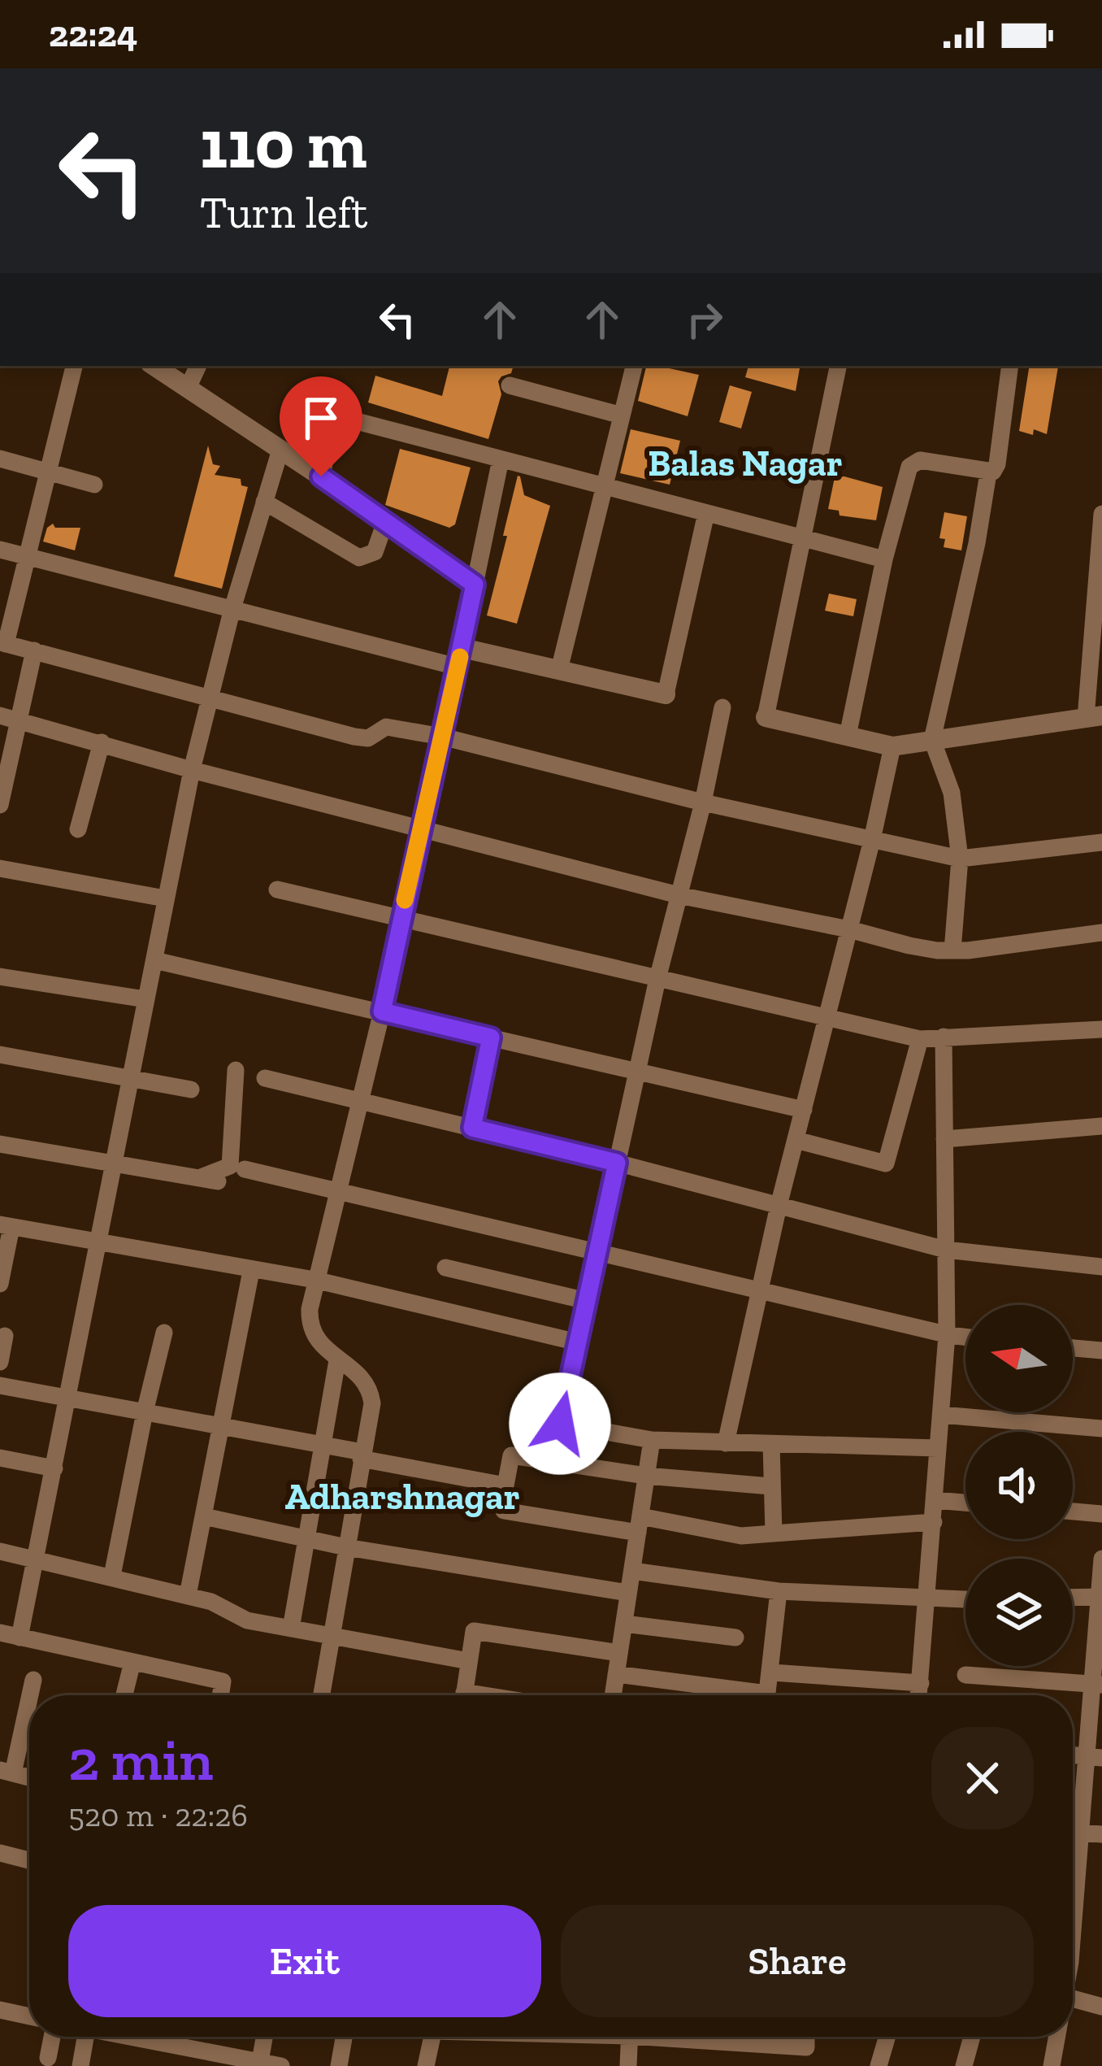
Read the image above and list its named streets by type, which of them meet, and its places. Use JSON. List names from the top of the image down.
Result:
{
  "districts": ["Balas Nagar", "Adharshnagar"],
  "north": "left",
  "page": {
    "status": "22:24",
    "turn": ["110 m", "Turn left"],
    "heading": ["2 min", "520 m · 22:26"],
    "buttons": ["Exit", "Share"]
  }
}
